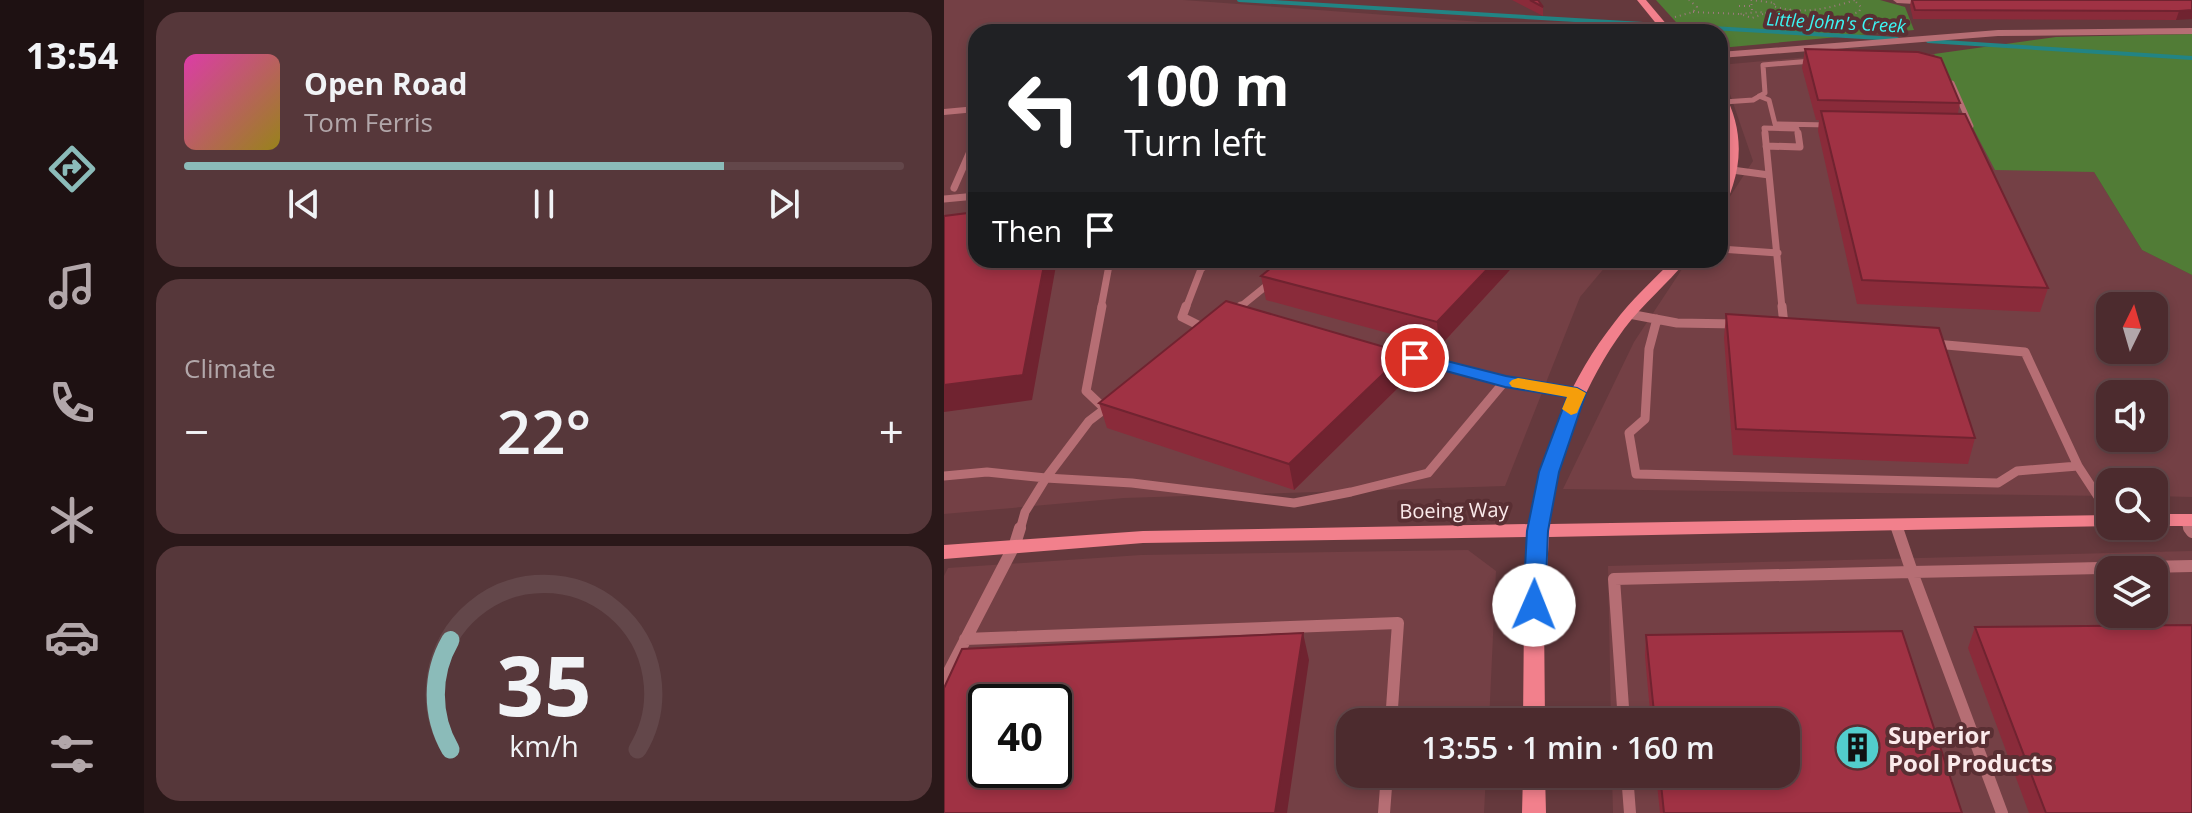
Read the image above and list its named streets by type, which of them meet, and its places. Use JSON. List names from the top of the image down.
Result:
{
  "streets": {
    "street": ["Boeing Way"]
  },
  "water": ["Little John's Creek"],
  "places": {
    "building": ["Superior Pool Products"]
  },
  "north": "top",
  "page": {
    "tabs": "13:54",
    "turn": ["100 m", "Turn left"],
    "song": ["Open Road", "Tom Ferris"],
    "then": "Then",
    "tile": "Climate",
    "heat": ["−", "22°", "+"],
    "limit": "40",
    "trip": "13:55 · 1 min · 160 m",
    "gauge": ["35", "km/h"]
  }
}
